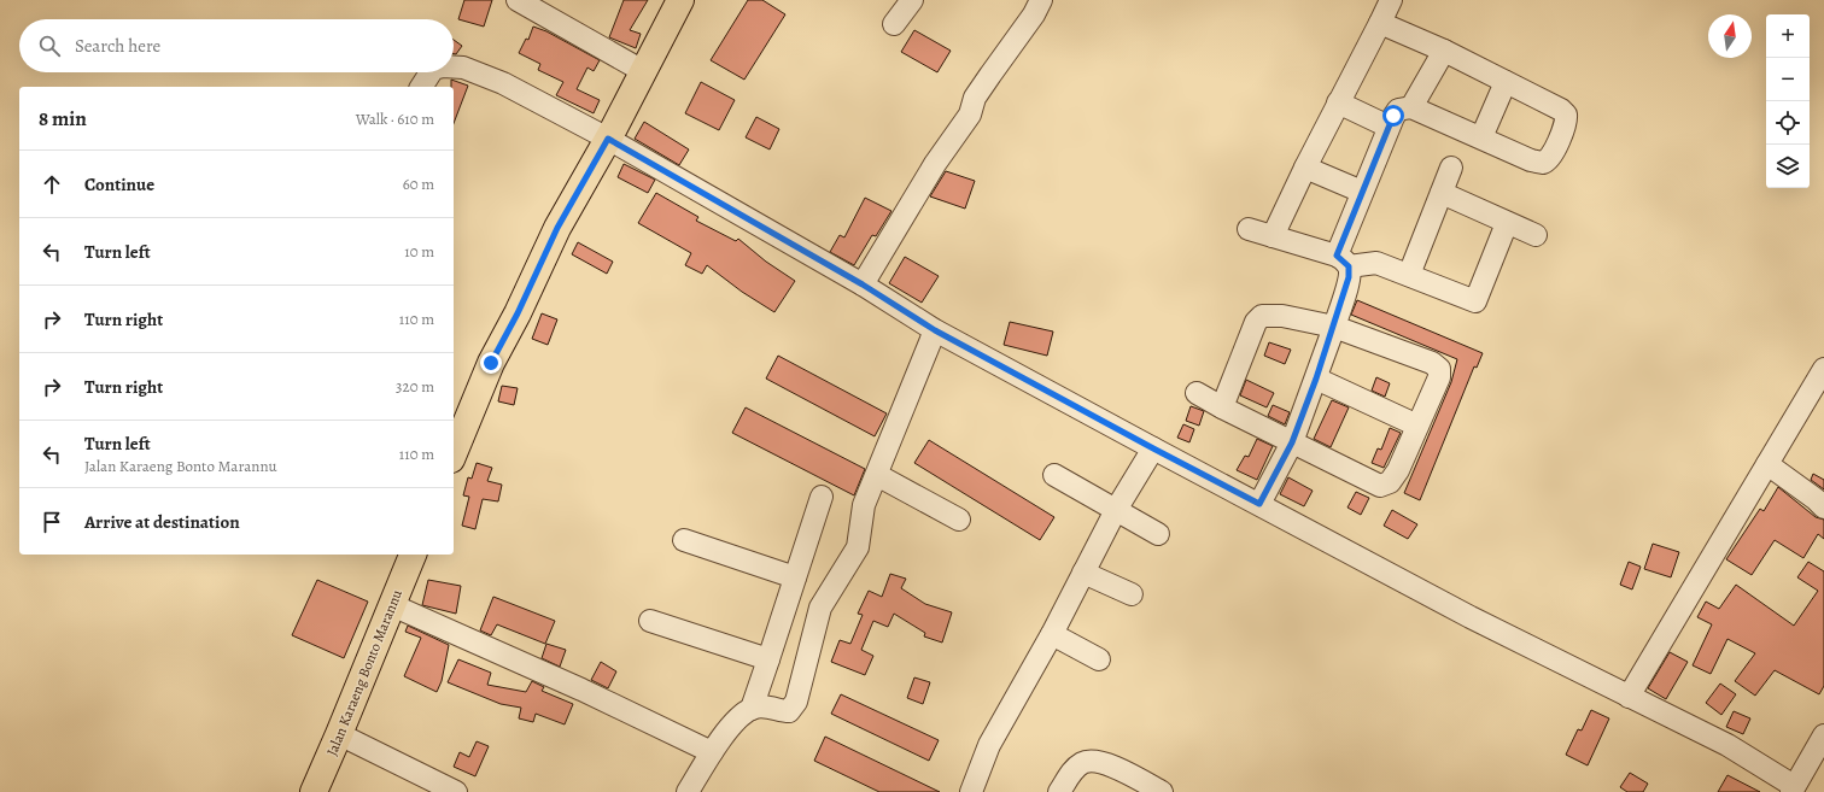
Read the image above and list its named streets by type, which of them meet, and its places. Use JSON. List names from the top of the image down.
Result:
{
  "streets": {
    "main road": ["Jalan Karaeng Bonto Marannu"]
  },
  "north": "top",
  "page": {
    "map_buttons": ["+", "−"],
    "search": "Search here",
    "heading": ["8 min", "Walk · 610 m"],
    "list": [
      ["Continue", "60 m"],
      ["Turn left", "10 m"],
      ["Turn right", "110 m"],
      ["Turn right", "320 m"],
      ["Turn left", "Jalan Karaeng Bonto Marannu", "110 m"],
      "Arrive at destination"
    ]
  }
}
